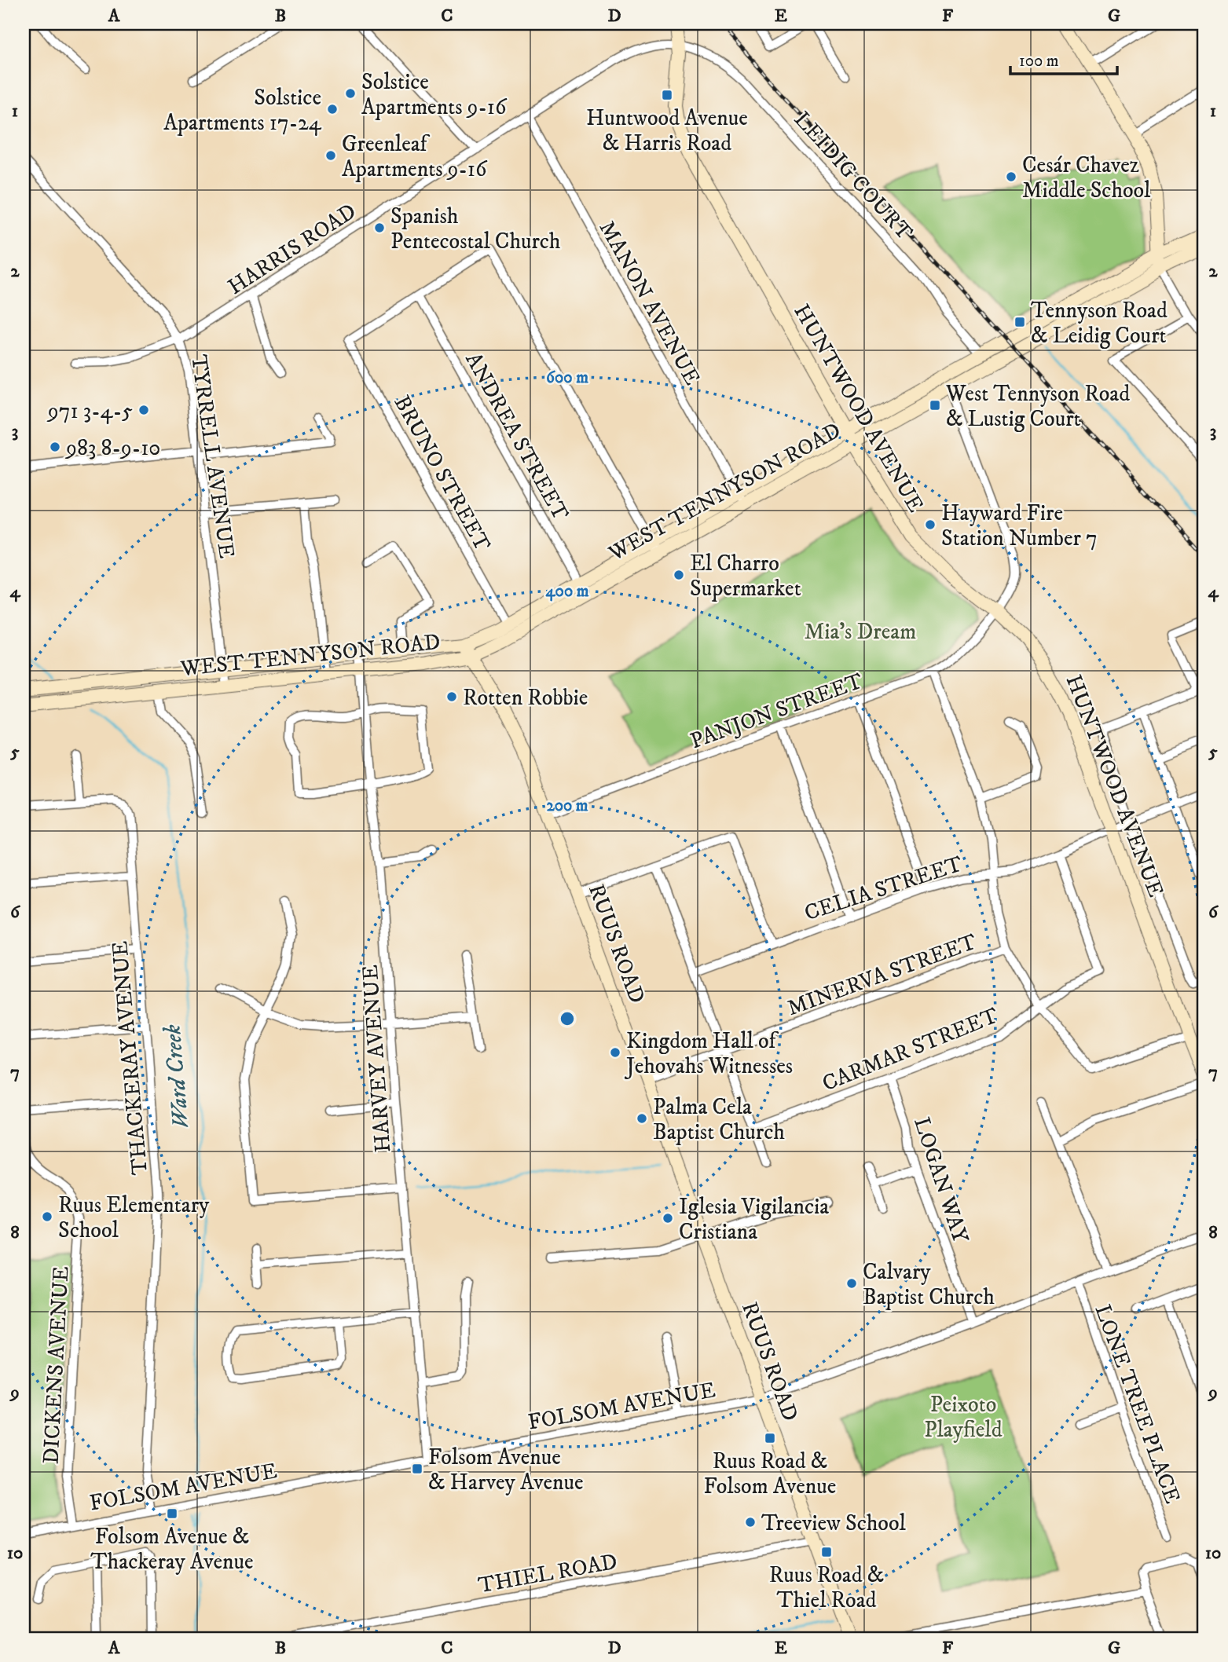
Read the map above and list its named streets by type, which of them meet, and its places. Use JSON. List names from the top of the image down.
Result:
{
  "streets": {
    "main road": ["HUNTWOOD AVENUE", "WEST TENNYSON ROAD", "RUUS ROAD"],
    "street": [
      "LEIDIG COURT",
      "HARRIS ROAD",
      "MANON AVENUE",
      "ANDREA STREET",
      "TYRRELL AVENUE",
      "BRUNO STREET",
      "PANJON STREET",
      "CELIA STREET",
      "MINERVA STREET",
      "CARMAR STREET",
      "THACKERAY AVENUE",
      "HARVEY AVENUE",
      "LOGAN WAY",
      "DICKENS AVENUE",
      "LONE TREE PLACE",
      "FOLSOM AVENUE",
      "THIEL ROAD"
    ]
  },
  "crossings": [
    ["LEIDIG COURT", "HARRIS ROAD"],
    ["LEIDIG COURT", "HUNTWOOD AVENUE"],
    ["LEIDIG COURT", "WEST TENNYSON ROAD"],
    ["HARRIS ROAD", "MANON AVENUE"],
    ["HARRIS ROAD", "HUNTWOOD AVENUE"],
    ["HARRIS ROAD", "TYRRELL AVENUE"],
    ["MANON AVENUE", "WEST TENNYSON ROAD"],
    ["HUNTWOOD AVENUE", "WEST TENNYSON ROAD"],
    ["HUNTWOOD AVENUE", "PANJON STREET"],
    ["HUNTWOOD AVENUE", "CELIA STREET"],
    ["ANDREA STREET", "BRUNO STREET"],
    ["ANDREA STREET", "WEST TENNYSON ROAD"],
    ["TYRRELL AVENUE", "WEST TENNYSON ROAD"],
    ["BRUNO STREET", "WEST TENNYSON ROAD"],
    ["WEST TENNYSON ROAD", "PANJON STREET"],
    ["WEST TENNYSON ROAD", "RUUS ROAD"],
    ["WEST TENNYSON ROAD", "HARVEY AVENUE"],
    ["PANJON STREET", "RUUS ROAD"],
    ["CELIA STREET", "CARMAR STREET"],
    ["RUUS ROAD", "MINERVA STREET"],
    ["RUUS ROAD", "FOLSOM AVENUE"],
    ["RUUS ROAD", "THIEL ROAD"],
    ["CARMAR STREET", "LOGAN WAY"],
    ["THACKERAY AVENUE", "FOLSOM AVENUE"],
    ["HARVEY AVENUE", "FOLSOM AVENUE"],
    ["LOGAN WAY", "FOLSOM AVENUE"],
    ["DICKENS AVENUE", "FOLSOM AVENUE"],
    ["LONE TREE PLACE", "FOLSOM AVENUE"]
  ],
  "water": ["Ward Creek"],
  "parks": ["Mia's Dream", "Peixoto Playfield"],
  "places": {
    "other": [
      "Solstice Apartments 9-16",
      "Solstice Apartments 17-24",
      "Greenleaf Apartments 9-16",
      "Cesár Chavez Middle School",
      "Spanish Pentecostal Church",
      "971 3-4-5",
      "983 8-9-10",
      "Hayward Fire Station Number 7",
      "El Charro Supermarket",
      "Rotten Robbie",
      "Kingdom Hall of Jehovahs Witnesses",
      "Palma Cela Baptist Church",
      "Ruus Elementary School",
      "Iglesia Vigilancia Cristiana",
      "Calvary Baptist Church",
      "Treeview School"
    ],
    "transit": [
      "Huntwood Avenue & Harris Road",
      "Tennyson Road & Leidig Court",
      "West Tennyson Road & Lustig Court",
      "Ruus Road & Folsom Avenue",
      "Folsom Avenue & Harvey Avenue",
      "Folsom Avenue & Thackeray Avenue",
      "Ruus Road & Thiel Road"
    ]
  },
  "scale_bar": "100 m",
  "grid": {
    "columns": [
      "A",
      "B",
      "C",
      "D",
      "E",
      "F",
      "G"
    ],
    "rows": [
      "1",
      "2",
      "3",
      "4",
      "5",
      "6",
      "7",
      "8",
      "9",
      "10"
    ]
  },
  "rings": ["600 m", "400 m", "200 m"]
}
